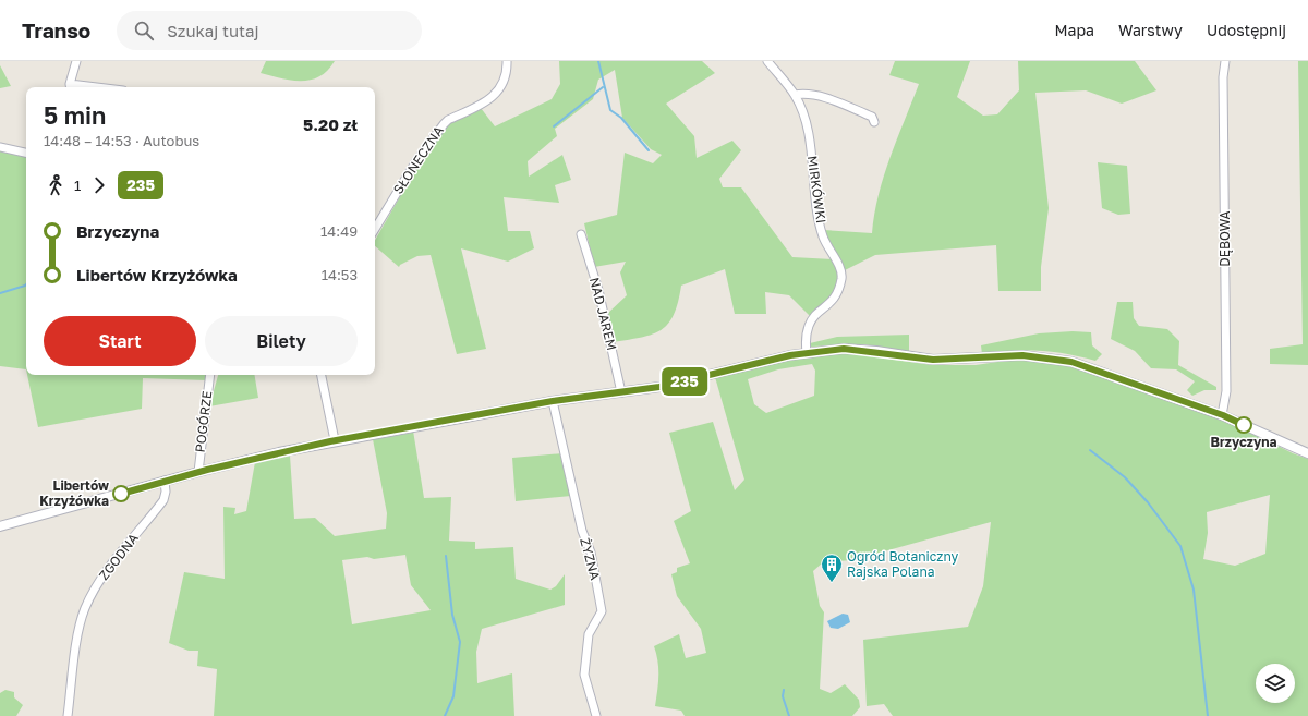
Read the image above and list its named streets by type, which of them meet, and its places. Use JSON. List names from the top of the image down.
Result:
{
  "streets": {
    "street": [
      "SŁONECZNA",
      "MIRKÓWKI",
      "DĘBOWA",
      "NAD JAREM",
      "POGÓRZE",
      "ZGODNA",
      "ŻYZNA"
    ]
  },
  "places": {
    "other": ["Brzyczyna", "Libertów Krzyżówka"],
    "building": ["Ogród Botaniczny Rajska Polana"]
  },
  "lines": ["bus line 235"],
  "page": {
    "header": "Transo",
    "search": "Szukaj tutaj",
    "nav": ["Mapa", "Warstwy", "Udostępnij"],
    "on_map": "235",
    "heading": ["5 min", "14:48 – 14:53 · Autobus", "5.20 zł"],
    "legs": ["1", "235"],
    "list": [
      {
        "name": "Brzyczyna",
        "value": "14:49"
      },
      {
        "name": "Libertów Krzyżówka",
        "value": "14:53"
      }
    ],
    "buttons": ["Start", "Bilety"]
  }
}
